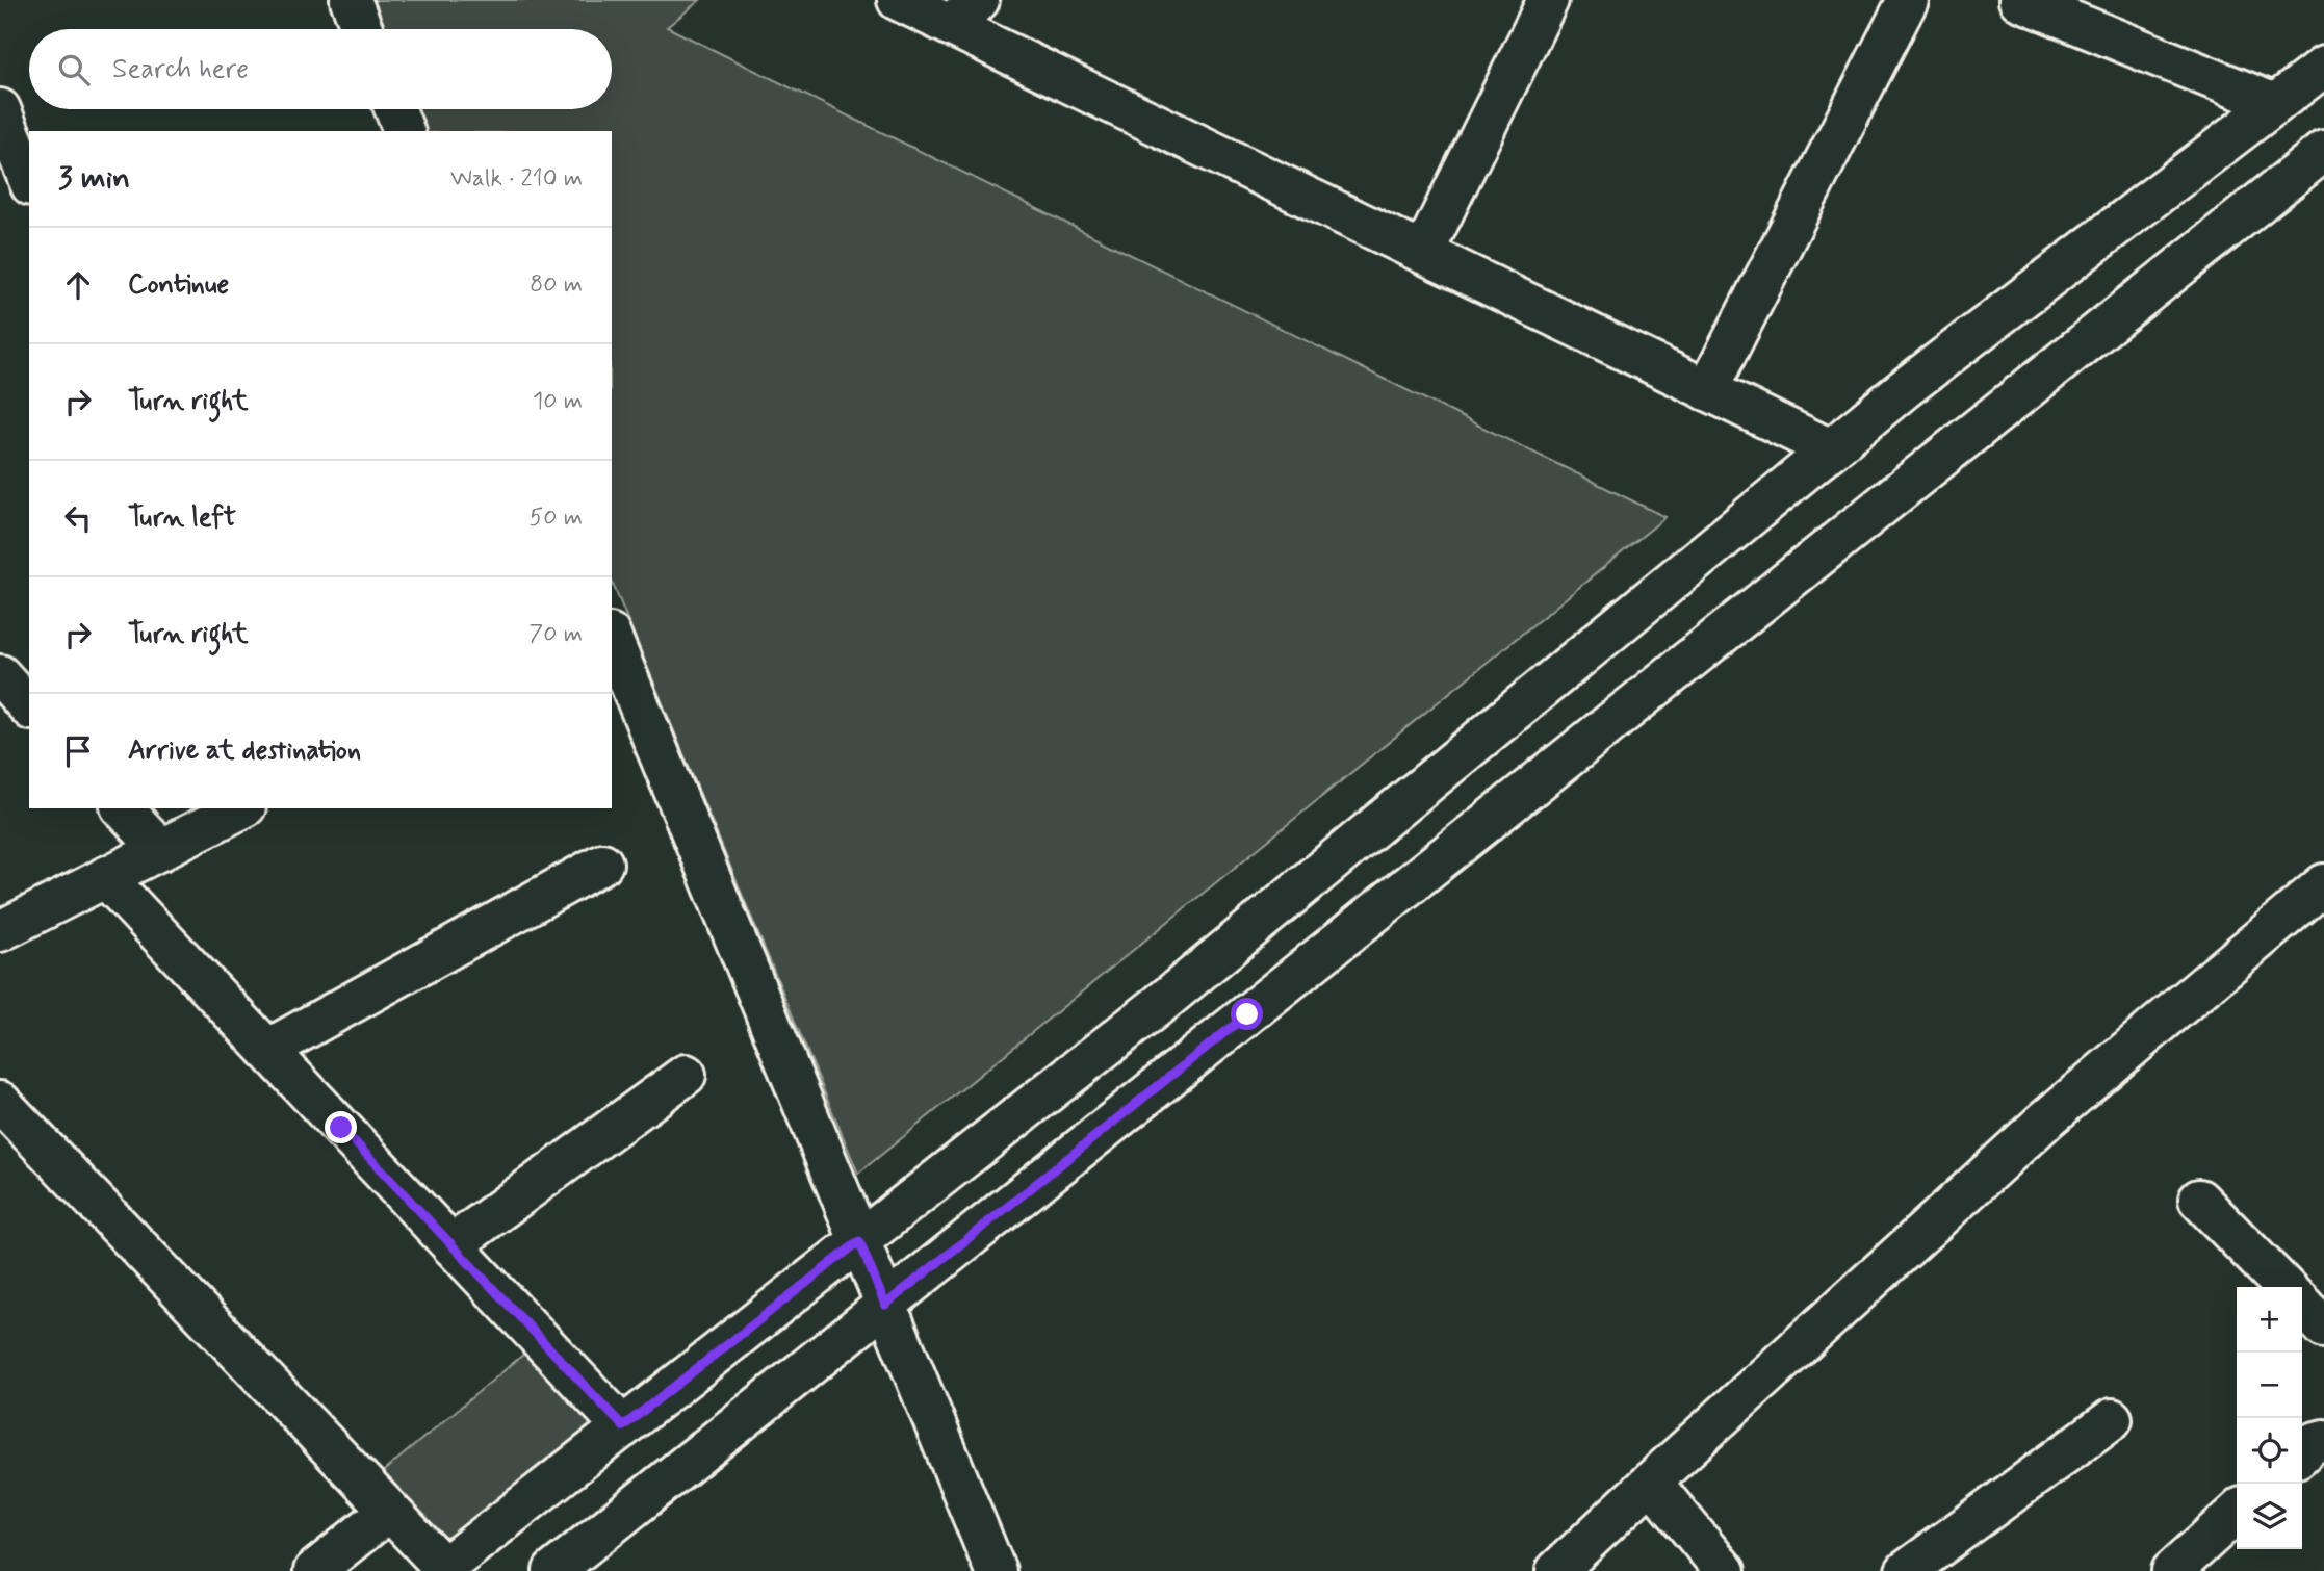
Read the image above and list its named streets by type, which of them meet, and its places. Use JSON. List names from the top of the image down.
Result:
{
  "page": {
    "search": "Search here",
    "heading": ["3 min", "Walk · 210 m"],
    "list": [
      ["Continue", "80 m"],
      ["Turn right", "10 m"],
      ["Turn left", "50 m"],
      ["Turn right", "70 m"],
      "Arrive at destination"
    ],
    "map_buttons": ["+", "−"]
  }
}
